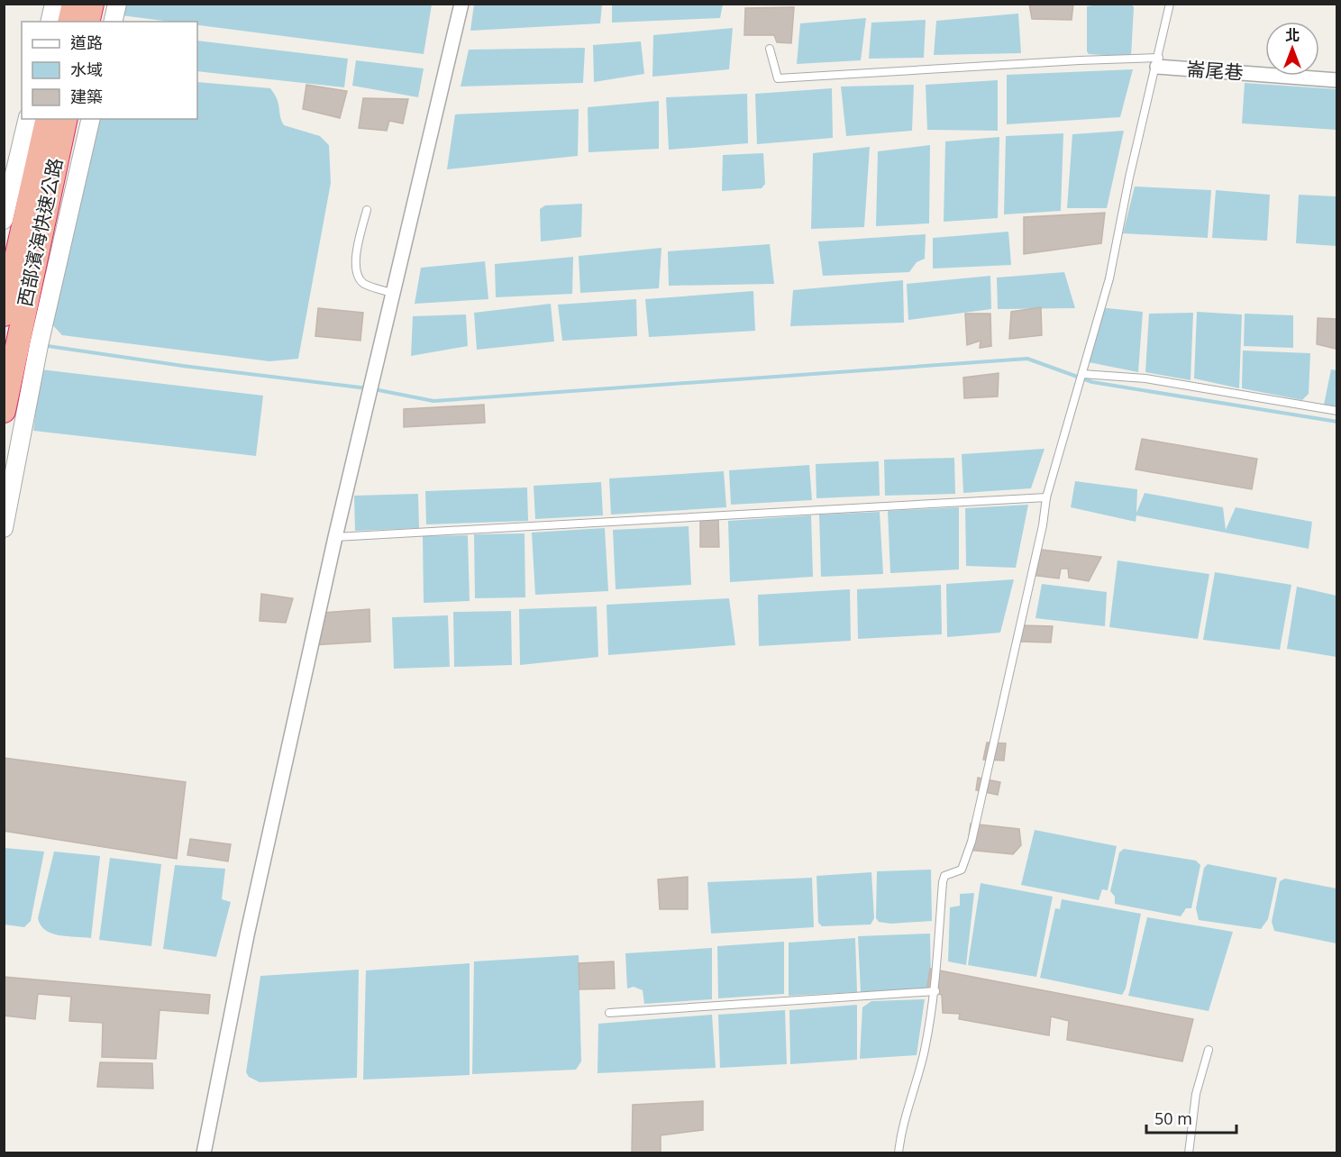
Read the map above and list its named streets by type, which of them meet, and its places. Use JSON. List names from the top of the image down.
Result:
{
  "streets": {
    "highway": ["西部濱海快速公路"],
    "street": ["崙尾巷"]
  },
  "legend": ["道路", "水域", "建築"],
  "scale_bar": "50 m",
  "north": "top"
}
